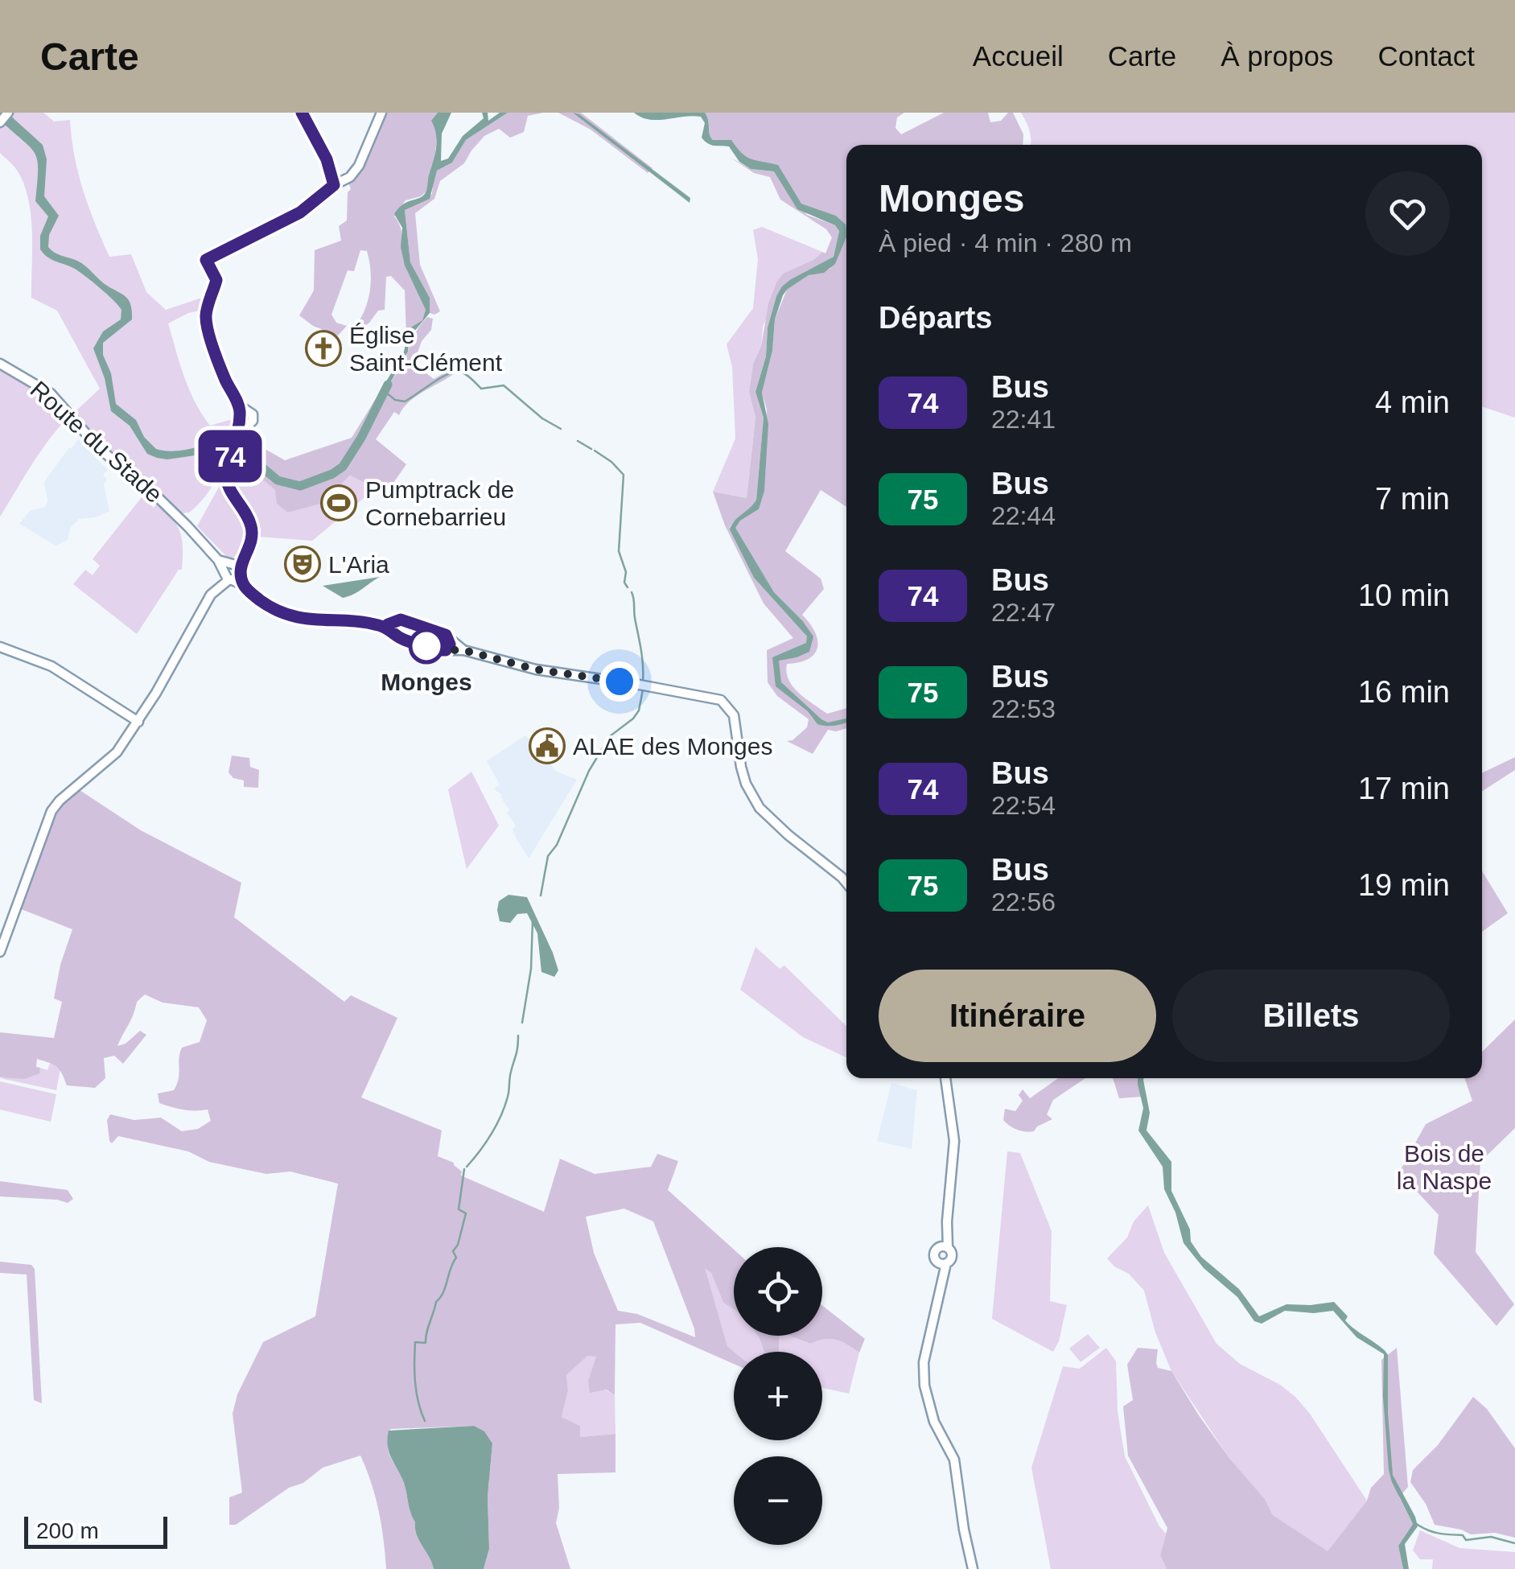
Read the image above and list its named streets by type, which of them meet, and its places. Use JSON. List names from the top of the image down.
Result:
{
  "streets": {
    "main road": ["Route du Stade"]
  },
  "parks": ["Bois de la Naspe"],
  "places": {
    "church": ["Église Saint-Clément"],
    "sports": ["Pumptrack de Cornebarrieu"],
    "theatre": ["L'Aria"],
    "other": ["Monges"],
    "public building": ["ALAE des Monges"]
  },
  "lines": ["bus line 74"],
  "scale_bar": "200 m",
  "page": {
    "header": "Carte",
    "nav": [
      "Accueil",
      "Carte",
      "À propos",
      "Contact"
    ],
    "on_map": "74",
    "heading": [
      ["Monges", "À pied · 4 min · 280 m"],
      "Départs"
    ],
    "list": [
      {
        "mark": "74",
        "name": "Bus",
        "note": "22:41",
        "value": "4 min"
      },
      {
        "mark": "75",
        "name": "Bus",
        "note": "22:44",
        "value": "7 min"
      },
      {
        "mark": "74",
        "name": "Bus",
        "note": "22:47",
        "value": "10 min"
      },
      {
        "mark": "75",
        "name": "Bus",
        "note": "22:53",
        "value": "16 min"
      },
      {
        "mark": "74",
        "name": "Bus",
        "note": "22:54",
        "value": "17 min"
      },
      {
        "mark": "75",
        "name": "Bus",
        "note": "22:56",
        "value": "19 min"
      }
    ],
    "buttons": ["Itinéraire", "Billets"],
    "map_buttons": ["+", "−"],
    "scale": "200 m"
  }
}
